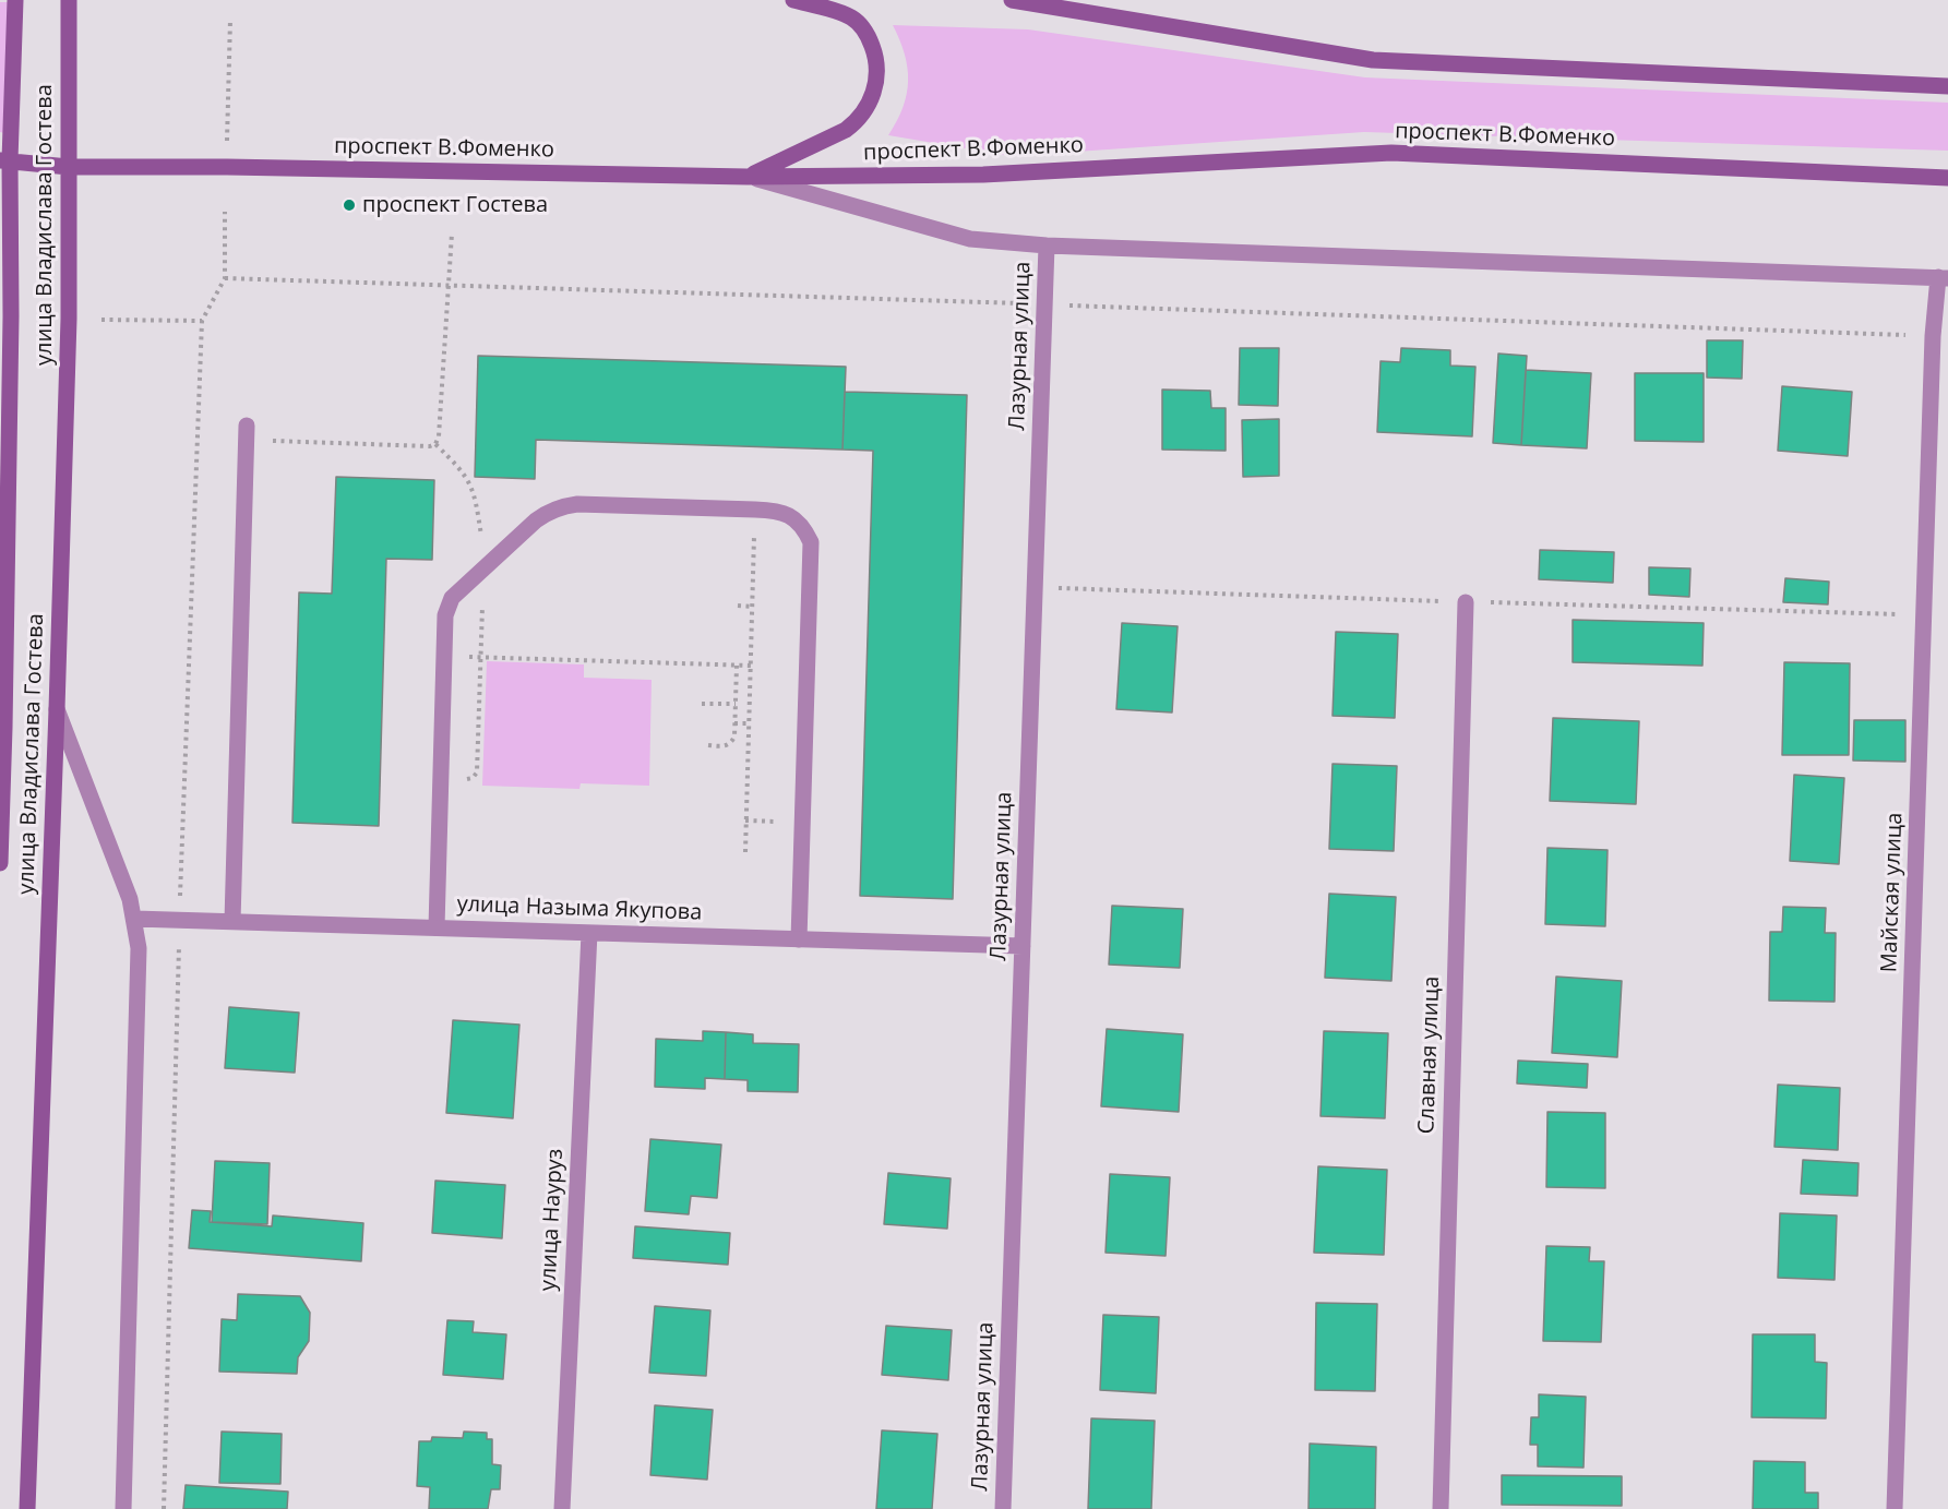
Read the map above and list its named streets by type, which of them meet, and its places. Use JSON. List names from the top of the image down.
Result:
{
  "streets": {
    "main road": ["проспект В.Фоменко", "улица Владислава Гостева"],
    "street": [
      "Лазурная улица",
      "Майская улица",
      "улица Назыма Якупова",
      "Славная улица",
      "улица Науруз"
    ]
  },
  "crossings": [
    ["проспект В.Фоменко", "улица Владислава Гостева"],
    ["Лазурная улица", "улица Назыма Якупова"],
    ["улица Назыма Якупова", "улица Науруз"]
  ],
  "places": ["проспект Гостева"]
}
